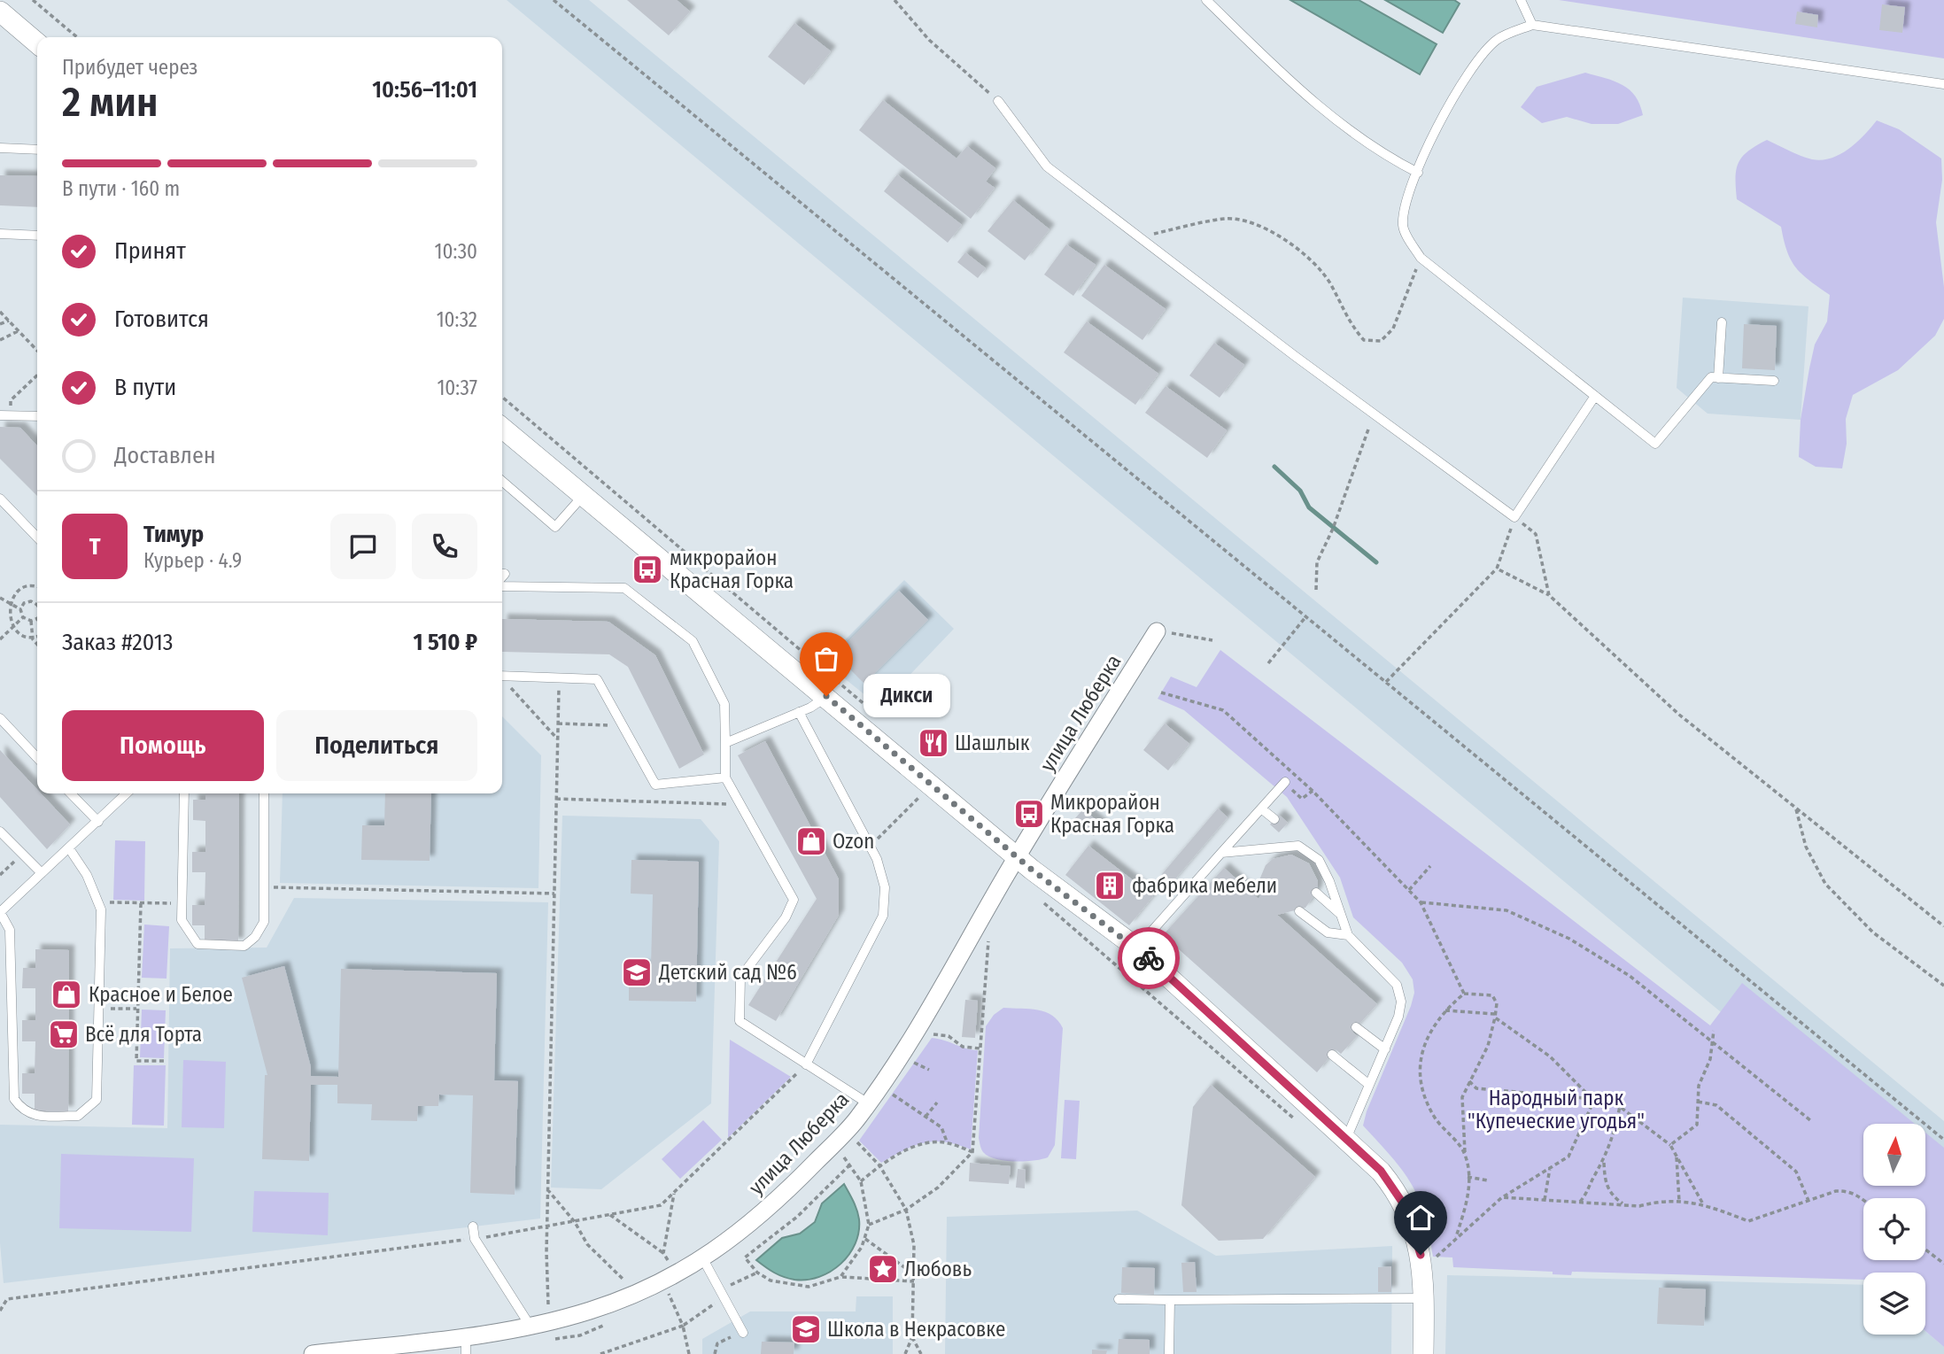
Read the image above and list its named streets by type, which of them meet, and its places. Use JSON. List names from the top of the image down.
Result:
{
  "streets": {
    "street": ["улица Люберка"]
  },
  "parks": ["Народный парк \"Купеческие угодья\""],
  "places": {
    "bus stop": ["микрорайон Красная Горка", "Микрорайон Красная Горка"],
    "other": ["Дикси"],
    "restaurant": ["Шашлык"],
    "shop": ["Ozon", "Красное и Белое"],
    "building": ["фабрика мебели"],
    "school or university": ["Детский сад №6", "Школа в Некрасовке"],
    "supermarket": ["Всё для Торта"],
    "place": ["Любовь"]
  },
  "north": "top",
  "page": {
    "heading": ["2 мин", "Прибудет через", "10:56–11:01"],
    "panel": [
      "Тимур",
      "Курьер · 4.9",
      "Заказ #2013",
      "1 510 ₽"
    ],
    "bar": "В пути · 160 m",
    "list": [
      ["Принят", "10:30"],
      ["Готовится", "10:32"],
      ["В пути", "10:37"],
      "Доставлен"
    ],
    "round": "Т",
    "bubble": "Дикси",
    "buttons": ["Помощь", "Поделиться"]
  }
}
